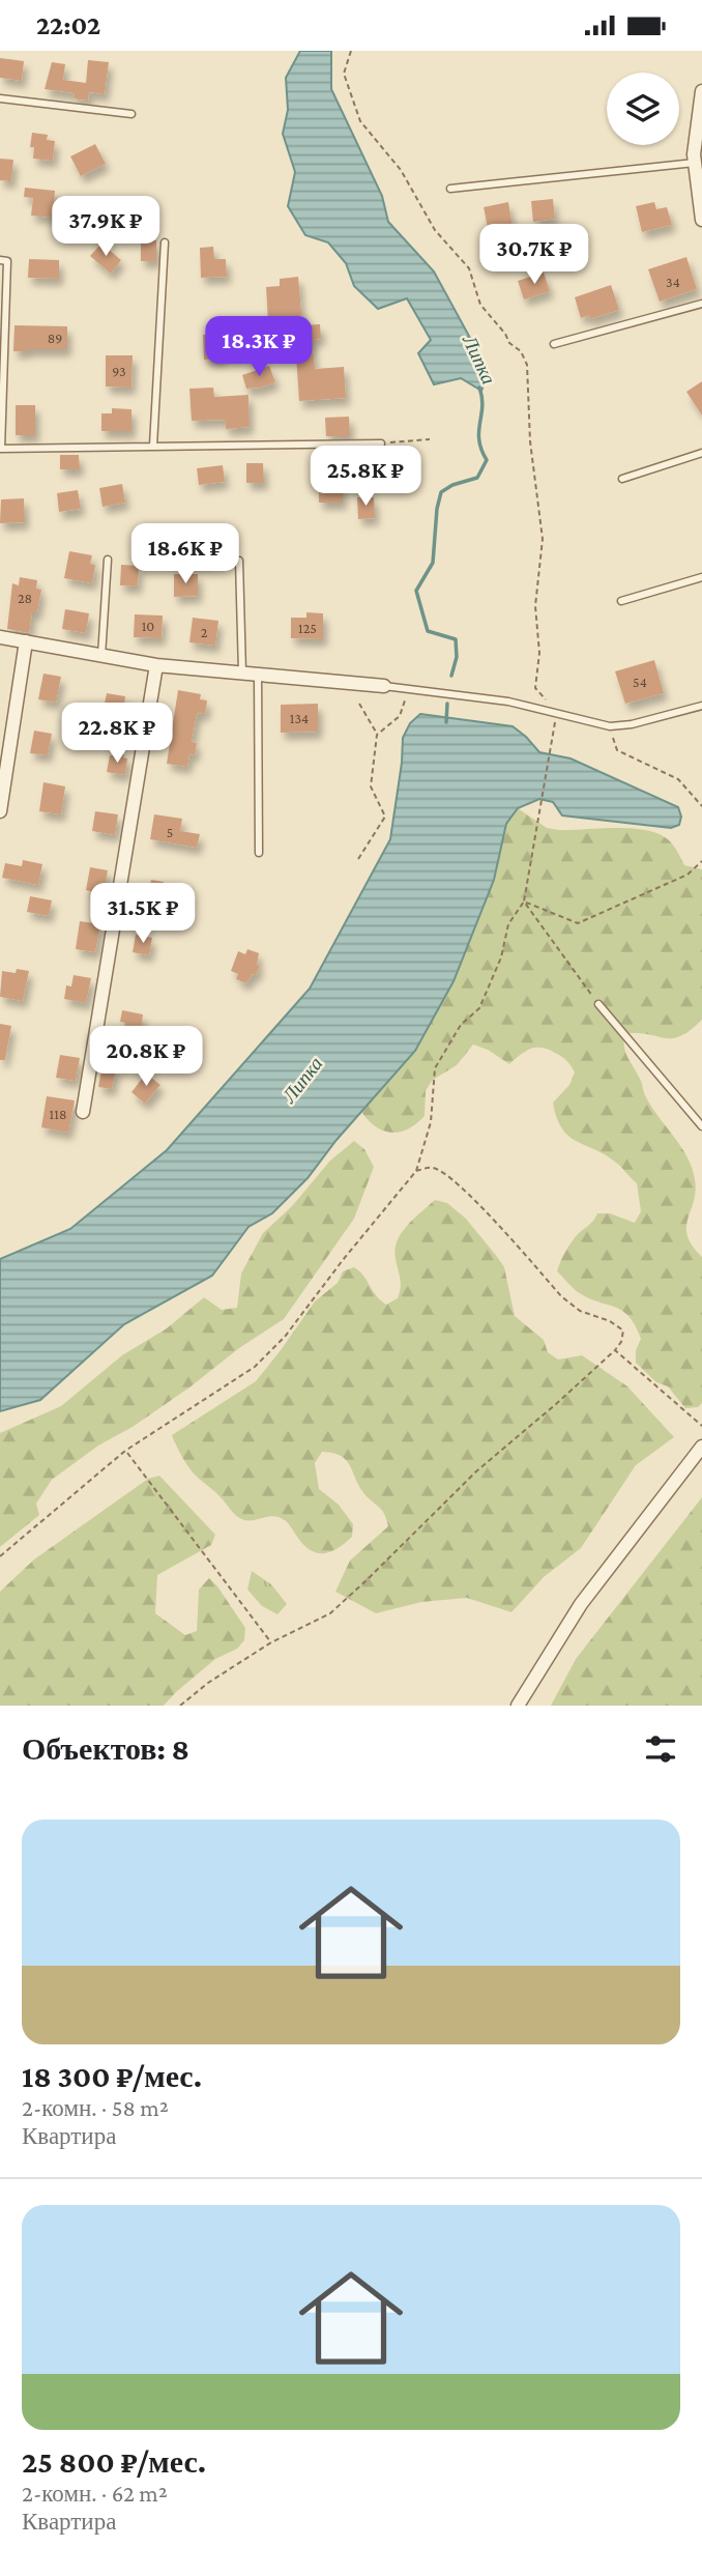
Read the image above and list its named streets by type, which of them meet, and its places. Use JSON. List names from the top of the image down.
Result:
{
  "water": ["Липка"],
  "house_numbers": [
    "34",
    "89",
    "93",
    "28",
    "10",
    "125",
    "2",
    "54",
    "134",
    "5",
    "118"
  ],
  "page": {
    "status": "22:02",
    "price": [
      "37.9K ₽",
      "30.7K ₽",
      "18.3K ₽",
      "25.8K ₽",
      "18.6K ₽",
      "22.8K ₽",
      "31.5K ₽",
      "20.8K ₽"
    ],
    "heading": "Объектов: 8",
    "list": [
      {
        "name": "18 300 ₽/мес.",
        "note": "2-комн. · 58 m² · Квартира"
      },
      {
        "name": "25 800 ₽/мес.",
        "note": "2-комн. · 62 m² · Квартира"
      }
    ]
  }
}
